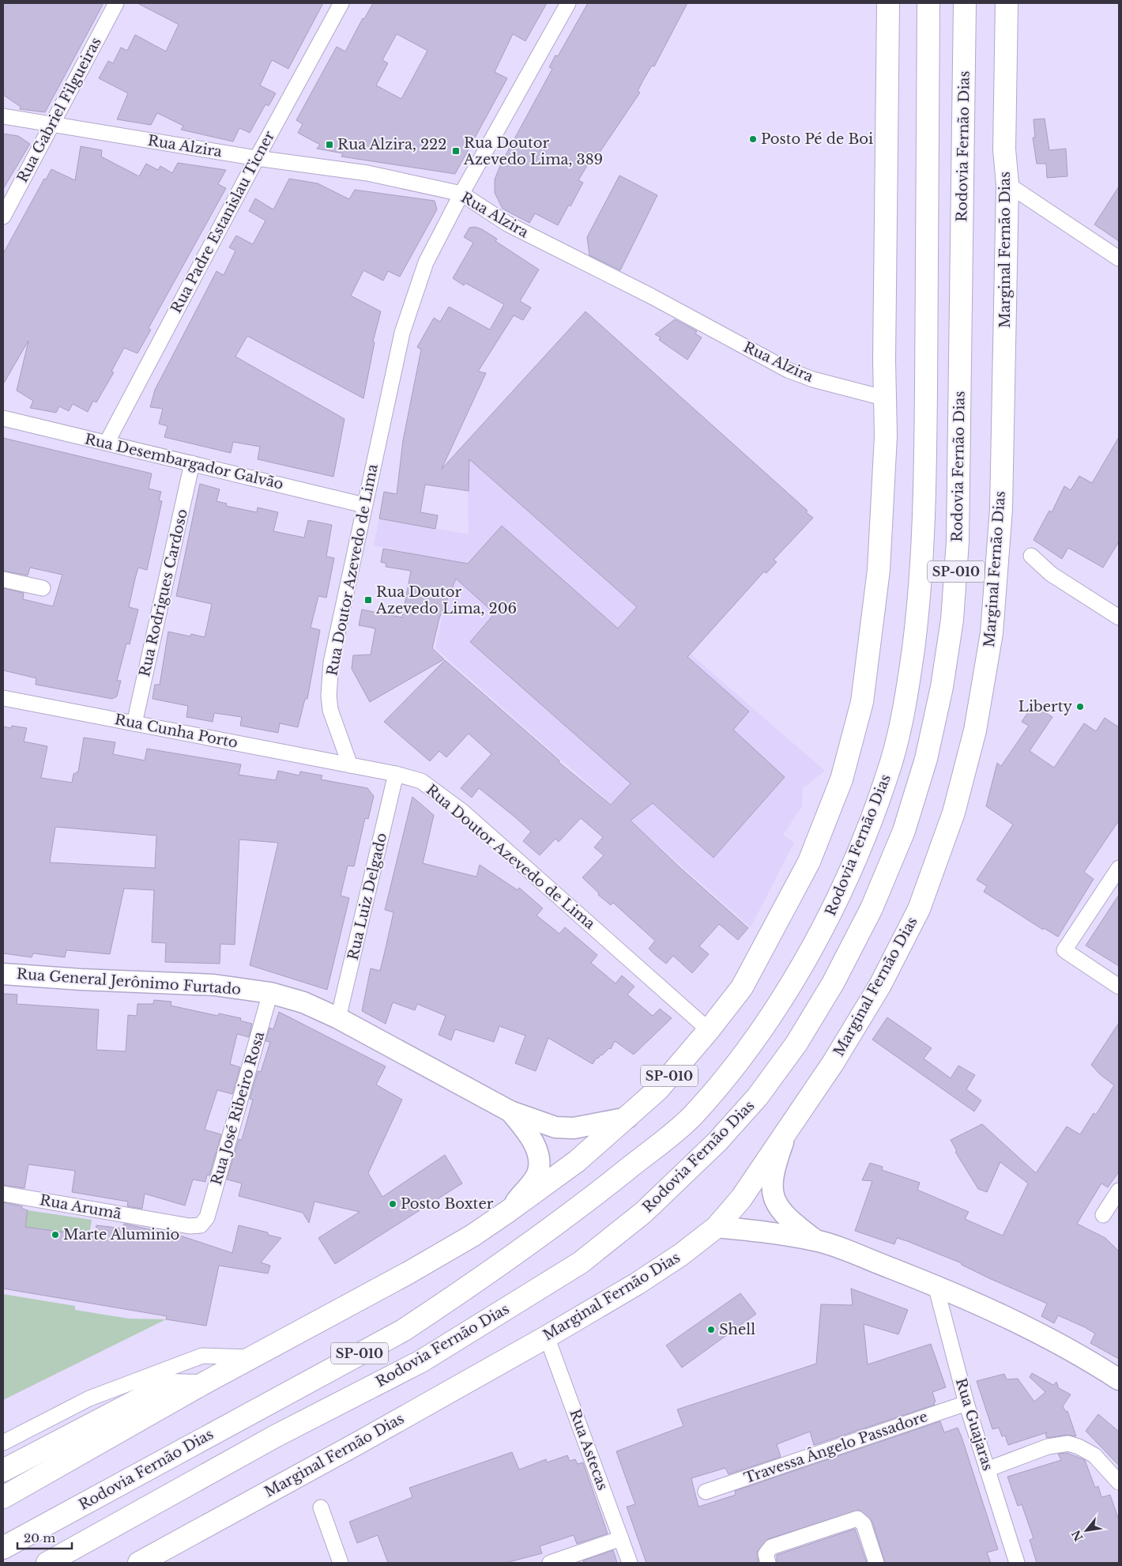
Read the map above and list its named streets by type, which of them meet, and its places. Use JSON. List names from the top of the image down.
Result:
{
  "streets": {
    "main road": [
      "Rodovia Fernão Dias",
      "Marginal Fernão Dias",
      "SP-010",
      "Rua General Jerônimo Furtado"
    ],
    "street": [
      "Rua Gabriel Filgueiras",
      "Rua Alzira",
      "Rua Padre Estanislau Ticner",
      "Rua Desembargador Galvão",
      "Rua Doutor Azevedo de Lima",
      "Rua Rodrigues Cardoso",
      "Rua Cunha Porto",
      "Rua Luiz Delgado",
      "Rua José Ribeiro Rosa",
      "Rua Arumã",
      "Rua Guajaras",
      "Travessa Ângelo Passadore",
      "Rua Astecas"
    ]
  },
  "crossings": [
    ["Rua Gabriel Filgueiras", "Rua Alzira"],
    ["Rua Alzira", "Rua Padre Estanislau Ticner"],
    ["Rua Alzira", "Rua Doutor Azevedo de Lima"],
    ["Rua Alzira", "SP-010"],
    ["Rua Padre Estanislau Ticner", "Rua Desembargador Galvão"],
    ["Marginal Fernão Dias", "Rua Astecas"],
    ["Rua Desembargador Galvão", "Rua Doutor Azevedo de Lima"],
    ["Rua Desembargador Galvão", "Rua Rodrigues Cardoso"],
    ["Rua Doutor Azevedo de Lima", "SP-010"],
    ["Rua Doutor Azevedo de Lima", "Rua Cunha Porto"],
    ["Rua Doutor Azevedo de Lima", "Rua Luiz Delgado"],
    ["SP-010", "Rua General Jerônimo Furtado"],
    ["Rua Rodrigues Cardoso", "Rua Cunha Porto"],
    ["Rua Luiz Delgado", "Rua General Jerônimo Furtado"],
    ["Rua General Jerônimo Furtado", "Rua José Ribeiro Rosa"],
    ["Rua José Ribeiro Rosa", "Rua Arumã"],
    ["Rua Guajaras", "Travessa Ângelo Passadore"]
  ],
  "places": {
    "other": [
      "Posto Pé de Boi",
      "Liberty",
      "Posto Boxter",
      "Marte Aluminio",
      "Shell"
    ],
    "transit": ["Rua Alzira, 222", "Rua Doutor Azevedo Lima, 389", "Rua Doutor Azevedo Lima, 206"]
  },
  "scale_bar": "20 m",
  "north": "bottom left"
}
